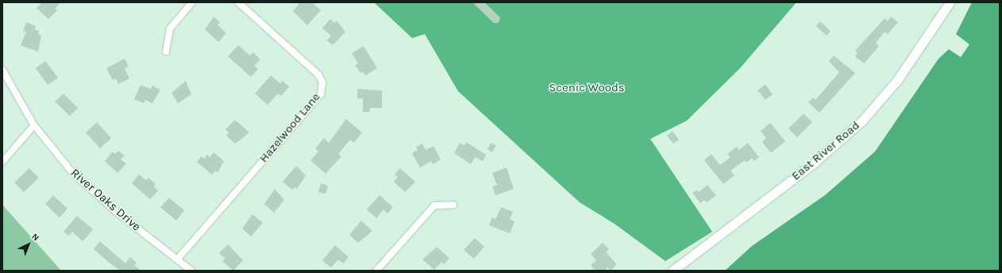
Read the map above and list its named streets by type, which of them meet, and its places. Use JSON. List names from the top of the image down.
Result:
{
  "streets": {
    "main road": ["East River Road"],
    "street": ["Hazelwood Lane", "River Oaks Drive"]
  },
  "crossings": [
    ["Hazelwood Lane", "River Oaks Drive"]
  ],
  "parks": ["Scenic Woods"],
  "north": "top right"
}
